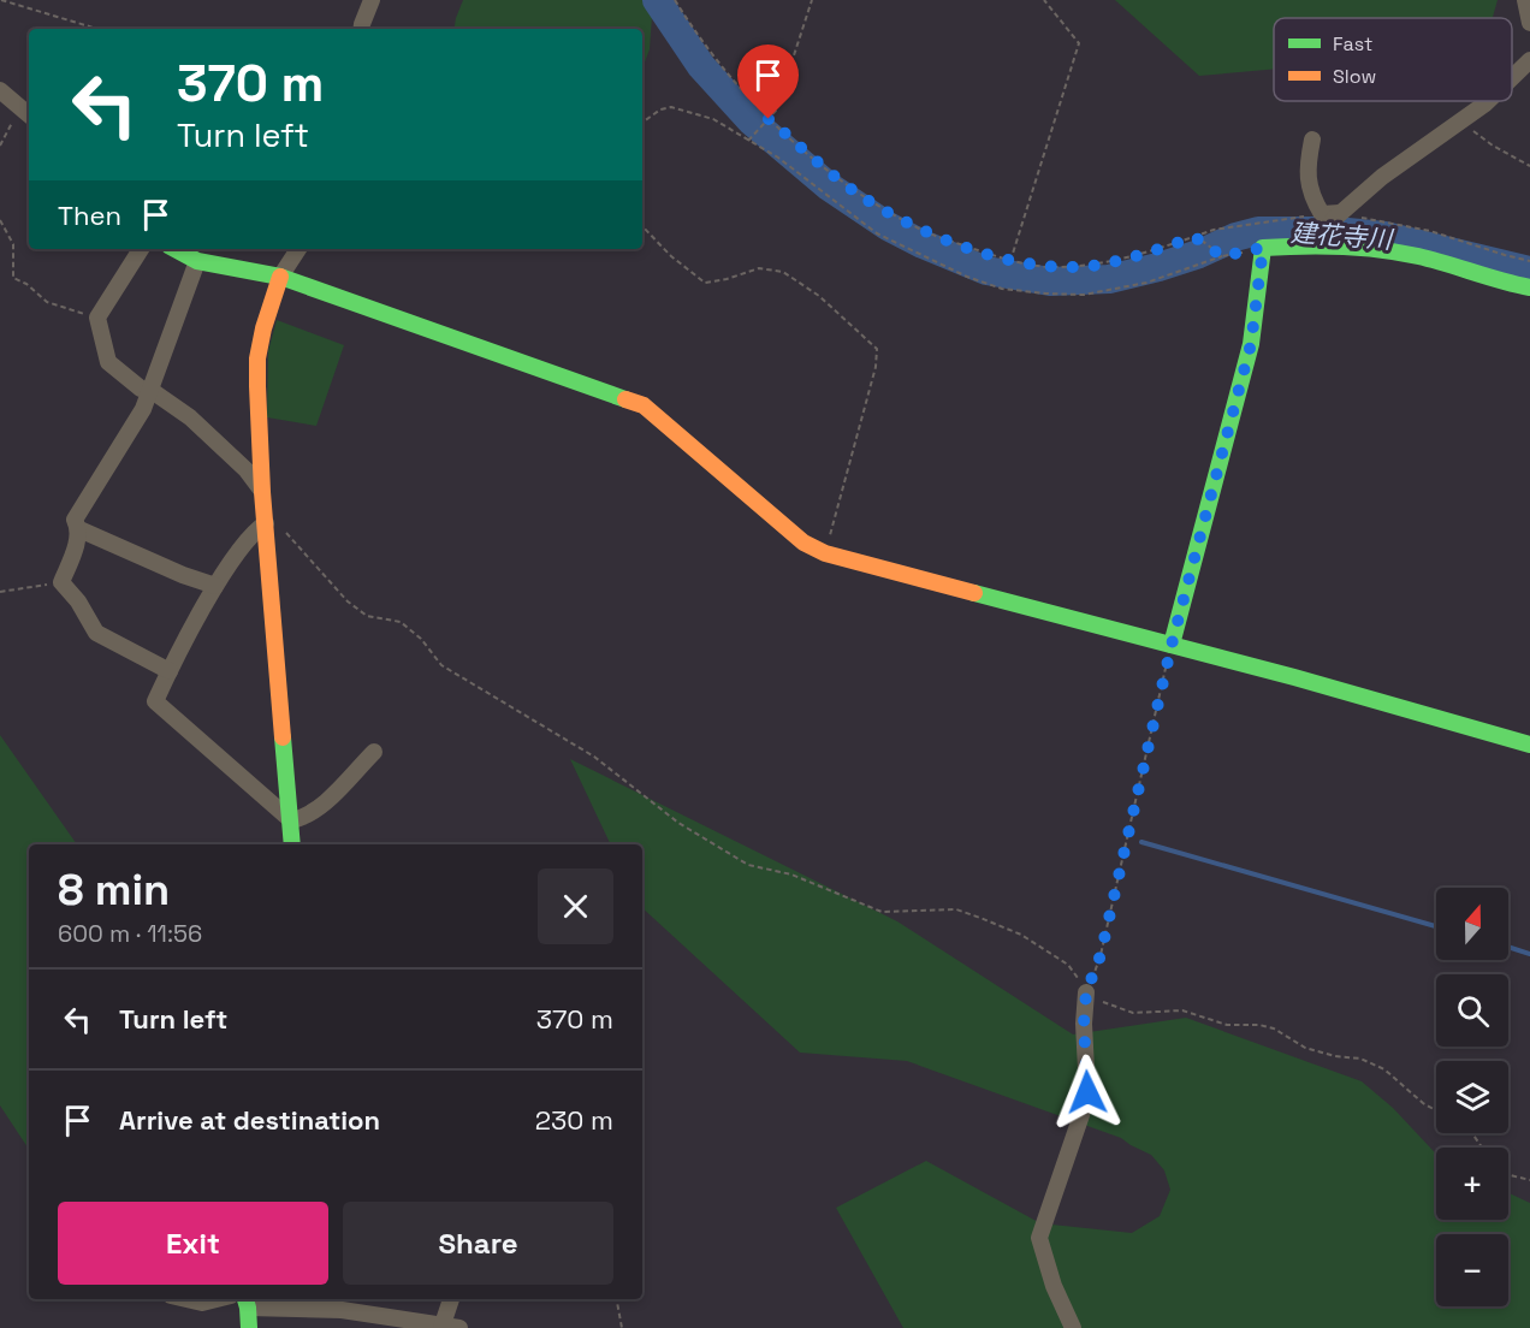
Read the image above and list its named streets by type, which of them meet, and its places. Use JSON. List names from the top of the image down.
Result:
{
  "water": ["建花寺川"],
  "legend": ["Fast", "Slow"],
  "north": "top",
  "page": {
    "turn": ["370 m", "Turn left"],
    "then": "Then",
    "heading": ["8 min", "600 m · 11:56"],
    "map_buttons": ["+", "−"],
    "list": [
      {
        "name": "Turn left",
        "value": "370 m"
      },
      {
        "name": "Arrive at destination",
        "value": "230 m"
      }
    ],
    "buttons": ["Exit", "Share"]
  }
}
